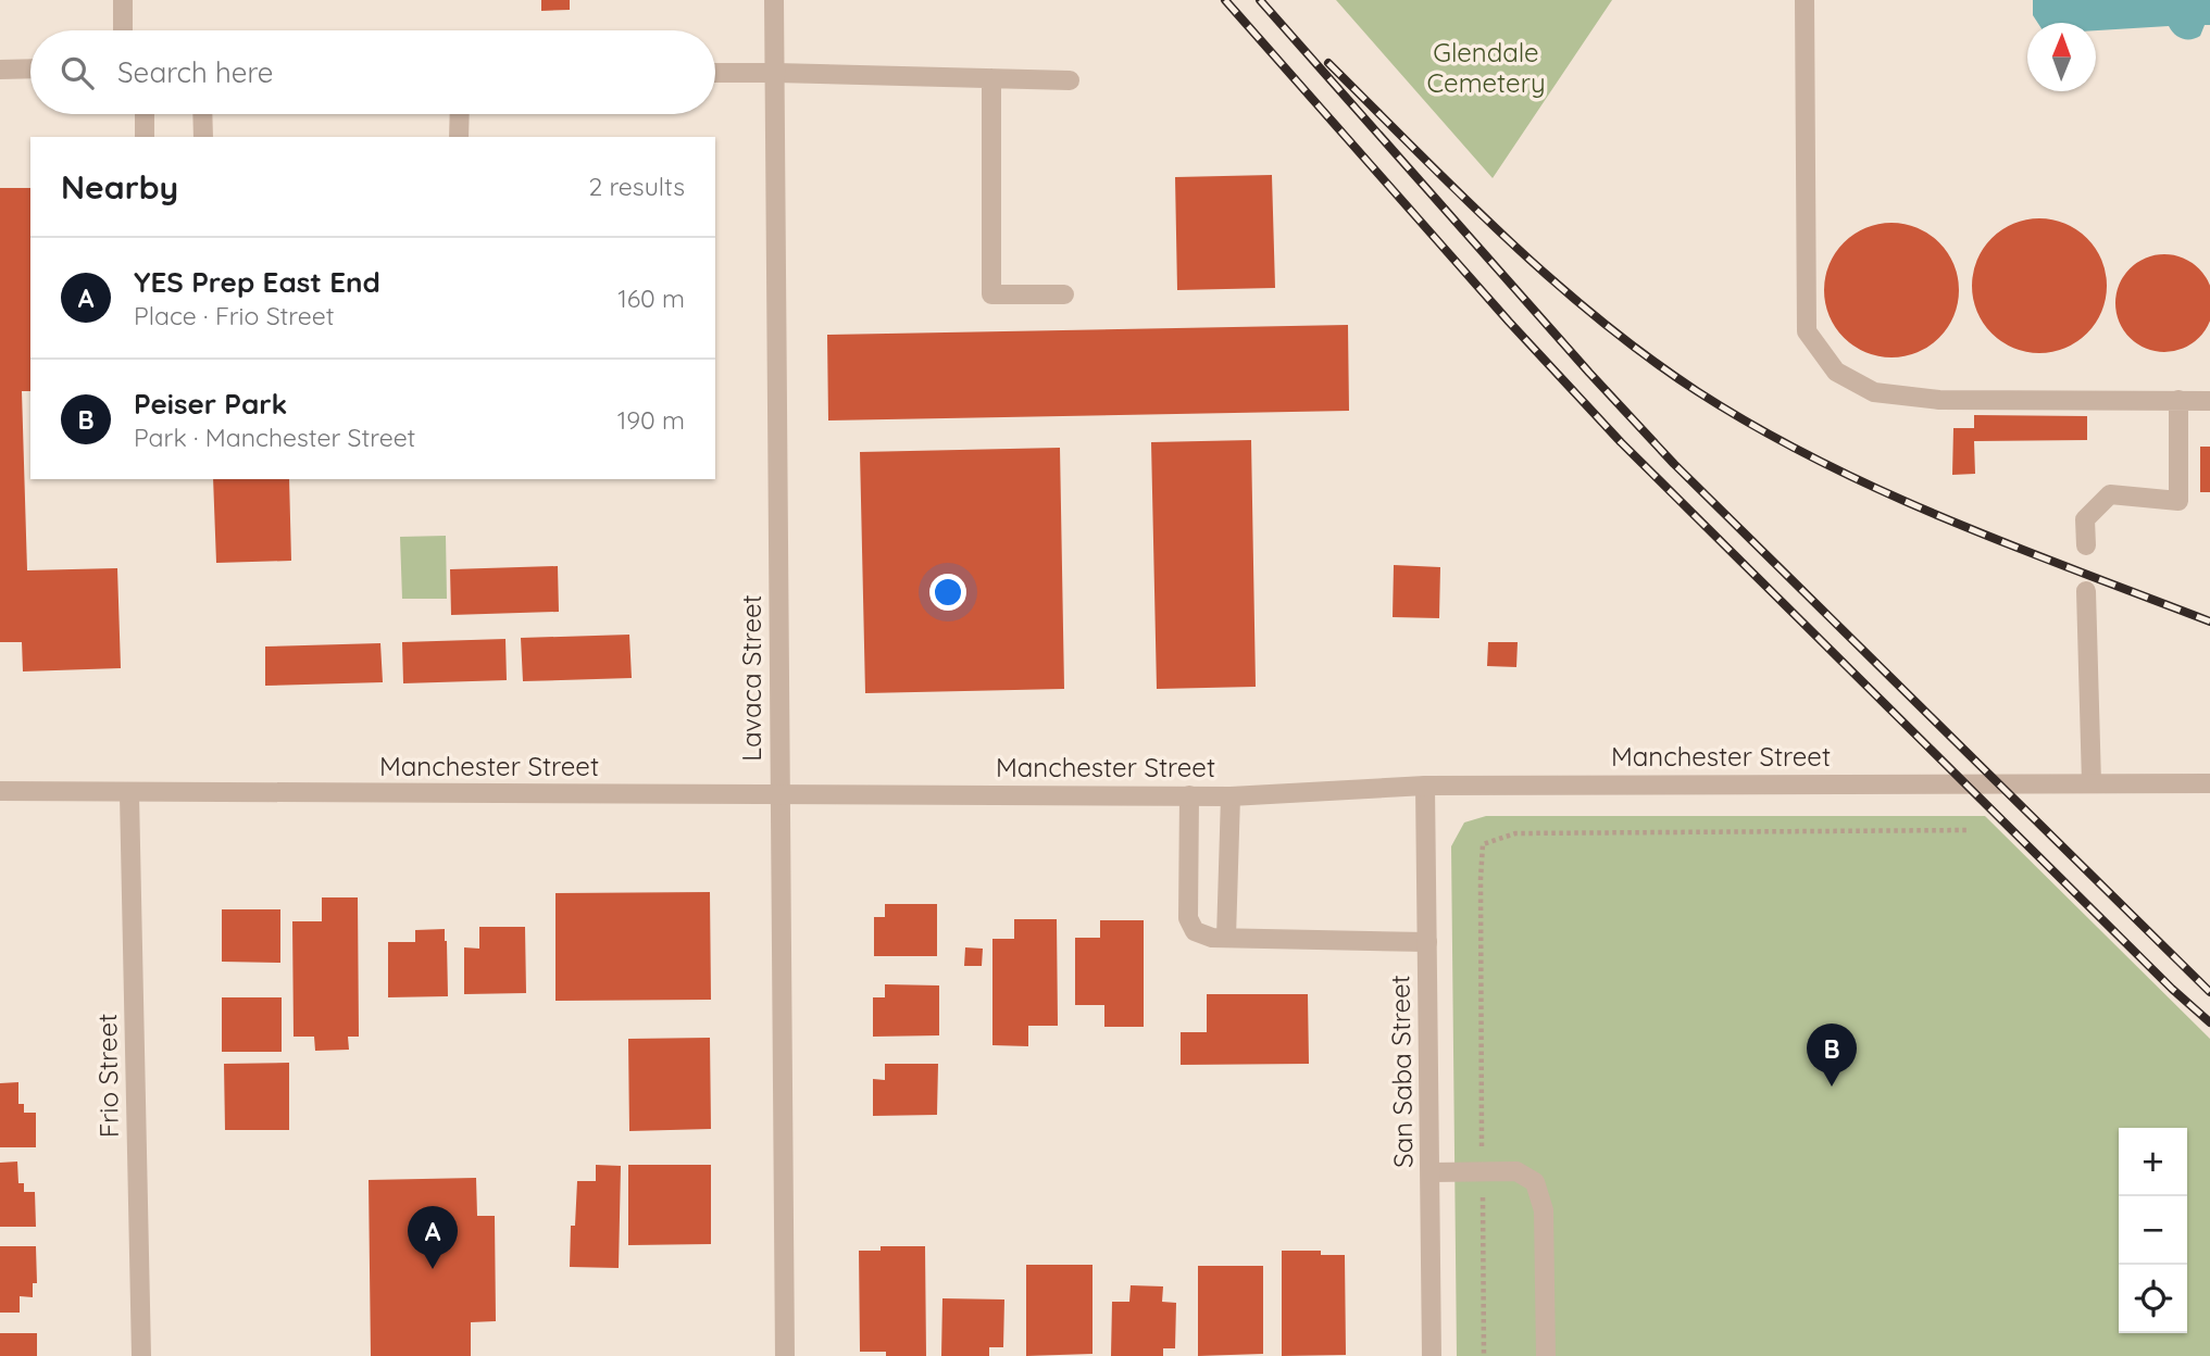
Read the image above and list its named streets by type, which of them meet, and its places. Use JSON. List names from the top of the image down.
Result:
{
  "streets": {
    "street": [
      "Lavaca Street",
      "Manchester Street",
      "San Saba Street",
      "Frio Street"
    ]
  },
  "crossings": [
    ["Lavaca Street", "Manchester Street"],
    ["Manchester Street", "San Saba Street"],
    ["Manchester Street", "Frio Street"]
  ],
  "parks": ["Glendale Cemetery"],
  "north": "top",
  "page": {
    "search": "Search here",
    "heading": ["Nearby", "2 results"],
    "list": [
      {
        "mark": "A",
        "name": "YES Prep East End",
        "note": "Place · Frio Street",
        "value": "160 m"
      },
      {
        "mark": "B",
        "name": "Peiser Park",
        "note": "Park · Manchester Street",
        "value": "190 m"
      }
    ],
    "pins": ["B", "A"],
    "map_buttons": ["+", "−"]
  }
}
